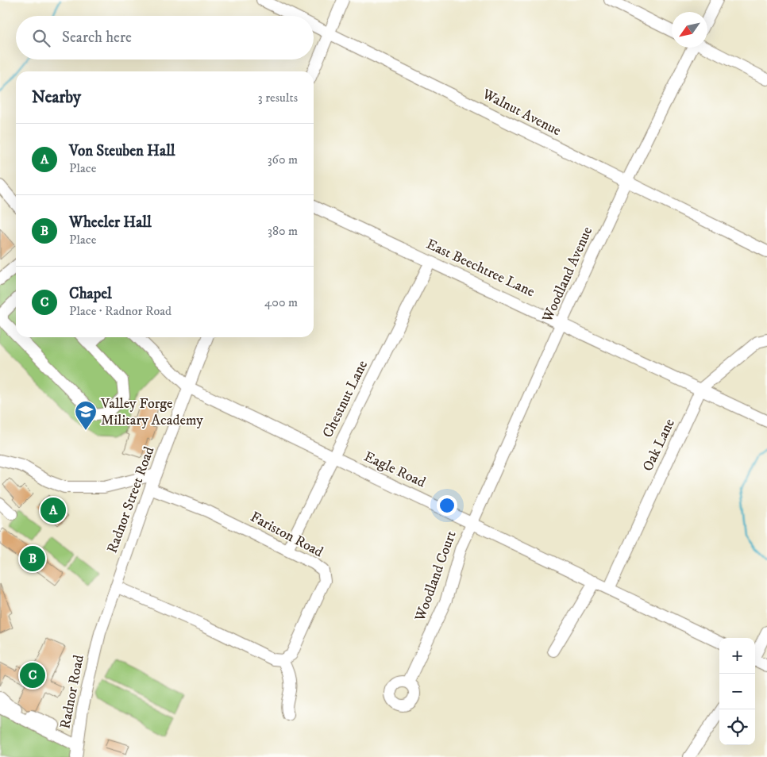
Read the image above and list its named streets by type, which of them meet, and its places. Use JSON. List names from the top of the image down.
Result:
{
  "streets": {
    "street": [
      "Walnut Avenue",
      "East Beechtree Lane",
      "Woodland Avenue",
      "Chestnut Lane",
      "Oak Lane",
      "Eagle Road",
      "Radnor Street Road",
      "Fariston Road",
      "Woodland Court",
      "Radnor Road"
    ]
  },
  "crossings": [
    ["Walnut Avenue", "Woodland Avenue"],
    ["East Beechtree Lane", "Woodland Avenue"],
    ["East Beechtree Lane", "Chestnut Lane"],
    ["East Beechtree Lane", "Oak Lane"],
    ["Woodland Avenue", "Eagle Road"],
    ["Woodland Avenue", "Woodland Court"],
    ["Chestnut Lane", "Eagle Road"],
    ["Chestnut Lane", "Fariston Road"],
    ["Oak Lane", "Eagle Road"],
    ["Eagle Road", "Radnor Street Road"],
    ["Eagle Road", "Woodland Court"],
    ["Radnor Street Road", "Fariston Road"],
    ["Radnor Street Road", "Radnor Road"]
  ],
  "places": {
    "school or university": ["Valley Forge Military Academy"]
  },
  "north": "bottom left",
  "page": {
    "search": "Search here",
    "heading": ["Nearby", "3 results"],
    "list": [
      {
        "mark": "A",
        "name": "Von Steuben Hall",
        "note": "Place",
        "value": "360 m"
      },
      {
        "mark": "B",
        "name": "Wheeler Hall",
        "note": "Place",
        "value": "380 m"
      },
      {
        "mark": "C",
        "name": "Chapel",
        "note": "Place · Radnor Road",
        "value": "400 m"
      }
    ],
    "pins": ["A", "B", "C"],
    "map_buttons": ["+", "−"]
  }
}
